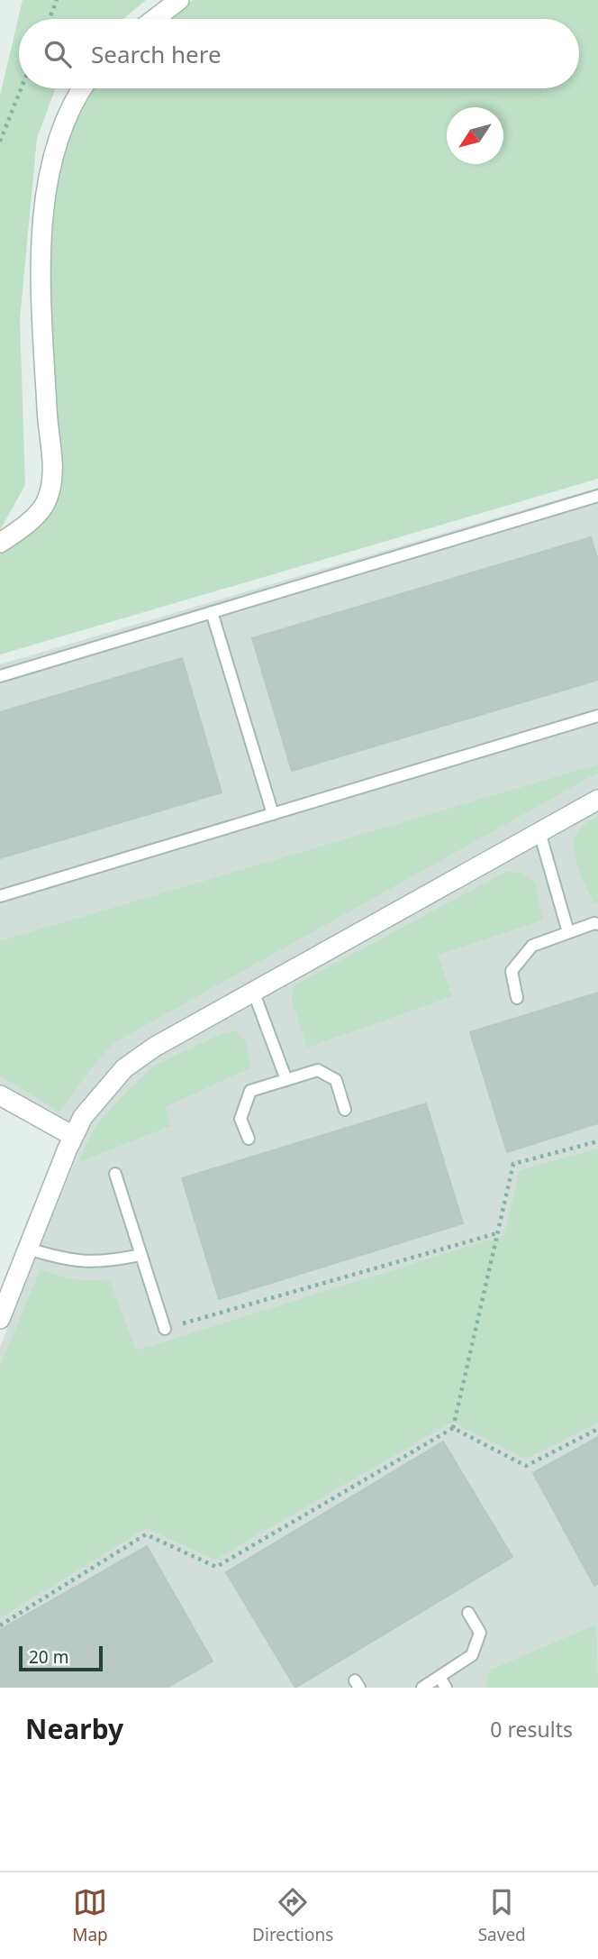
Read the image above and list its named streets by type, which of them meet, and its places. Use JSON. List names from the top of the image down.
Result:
{
  "scale_bar": "20 m",
  "north": "bottom left",
  "page": {
    "search": "Search here",
    "scale": "20 m",
    "heading": ["Nearby", "0 results"],
    "nav": ["Map", "Directions", "Saved"]
  }
}
